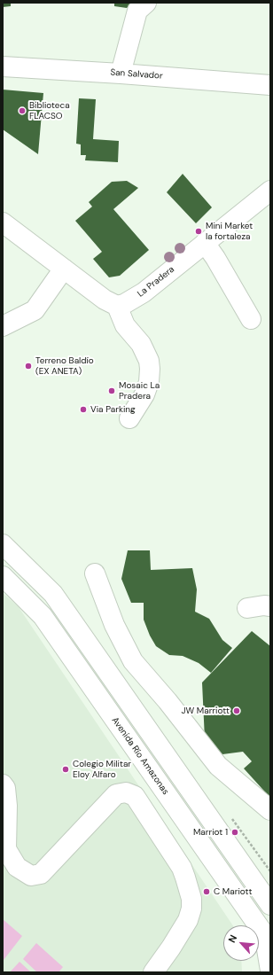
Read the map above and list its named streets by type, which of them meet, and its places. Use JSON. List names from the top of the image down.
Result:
{
  "streets": {
    "main road": ["San Salvador", "La Pradera", "Avenida Río Amazonas"]
  },
  "places": [
    "Biblioteca FLACSO",
    "Mini Market la fortaleza",
    "Terreno Baldío (EX ANETA)",
    "Mosaic La Pradera",
    "Via Parking",
    "JW Marriott",
    "Colegio Militar Eloy Alfaro",
    "Marriot 1",
    "C Mariott"
  ],
  "north": "top left"
}
